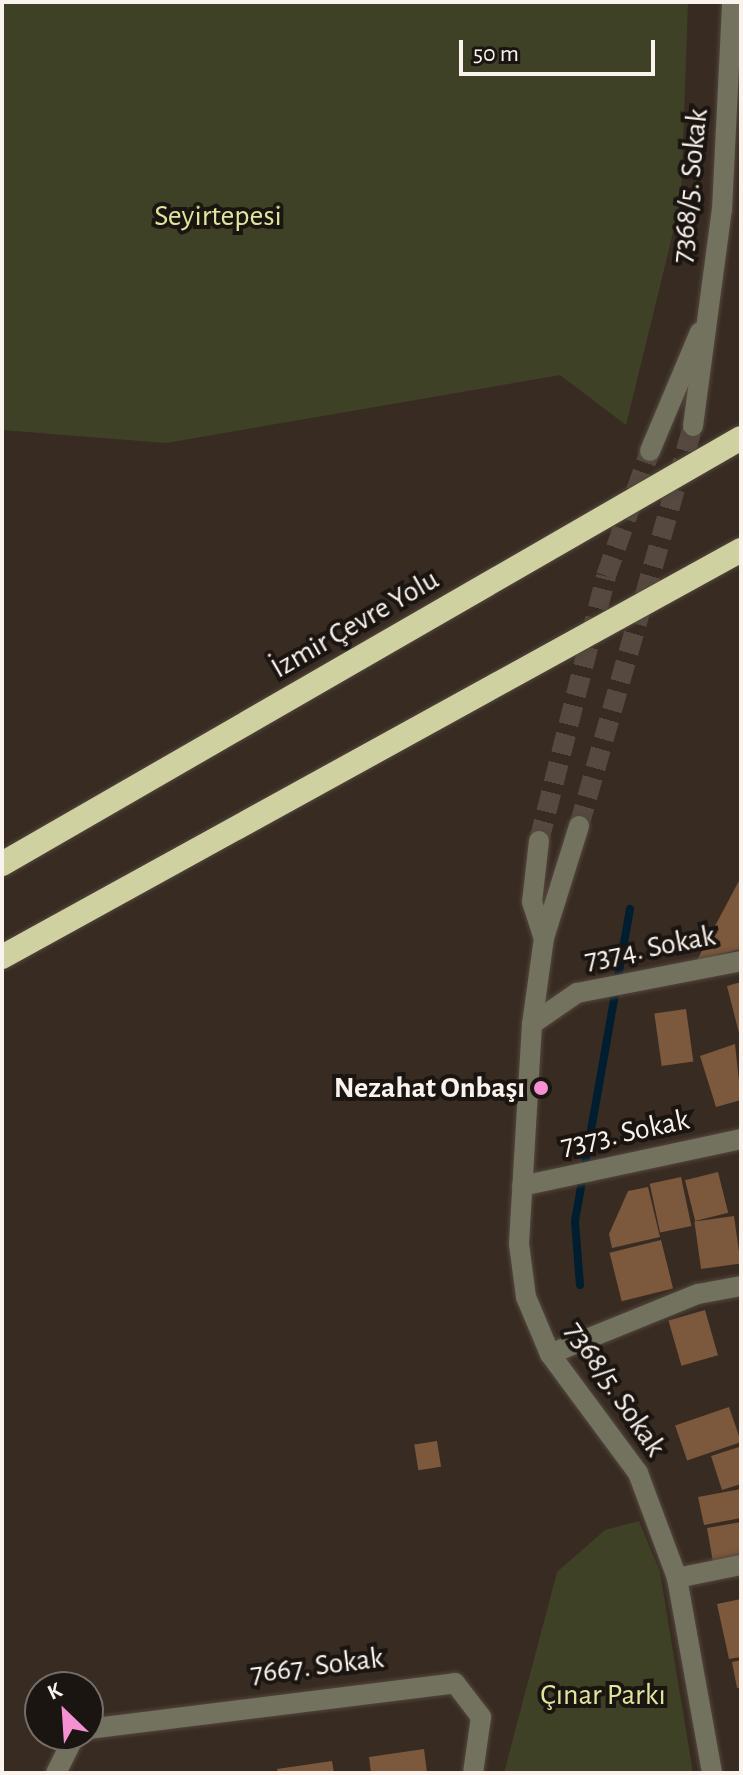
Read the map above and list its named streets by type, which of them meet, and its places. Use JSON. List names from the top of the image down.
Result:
{
  "streets": {
    "highway": ["İzmir Çevre Yolu"],
    "street": [
      "7368/5. Sokak",
      "7374. Sokak",
      "7373. Sokak",
      "7667. Sokak"
    ]
  },
  "crossings": [
    ["7368/5. Sokak", "7374. Sokak"],
    ["7368/5. Sokak", "7373. Sokak"]
  ],
  "parks": ["Seyirtepesi", "Çınar Parkı"],
  "places": ["Nezahat Onbaşı"],
  "scale_bar": "50 m",
  "north": "top left"
}
